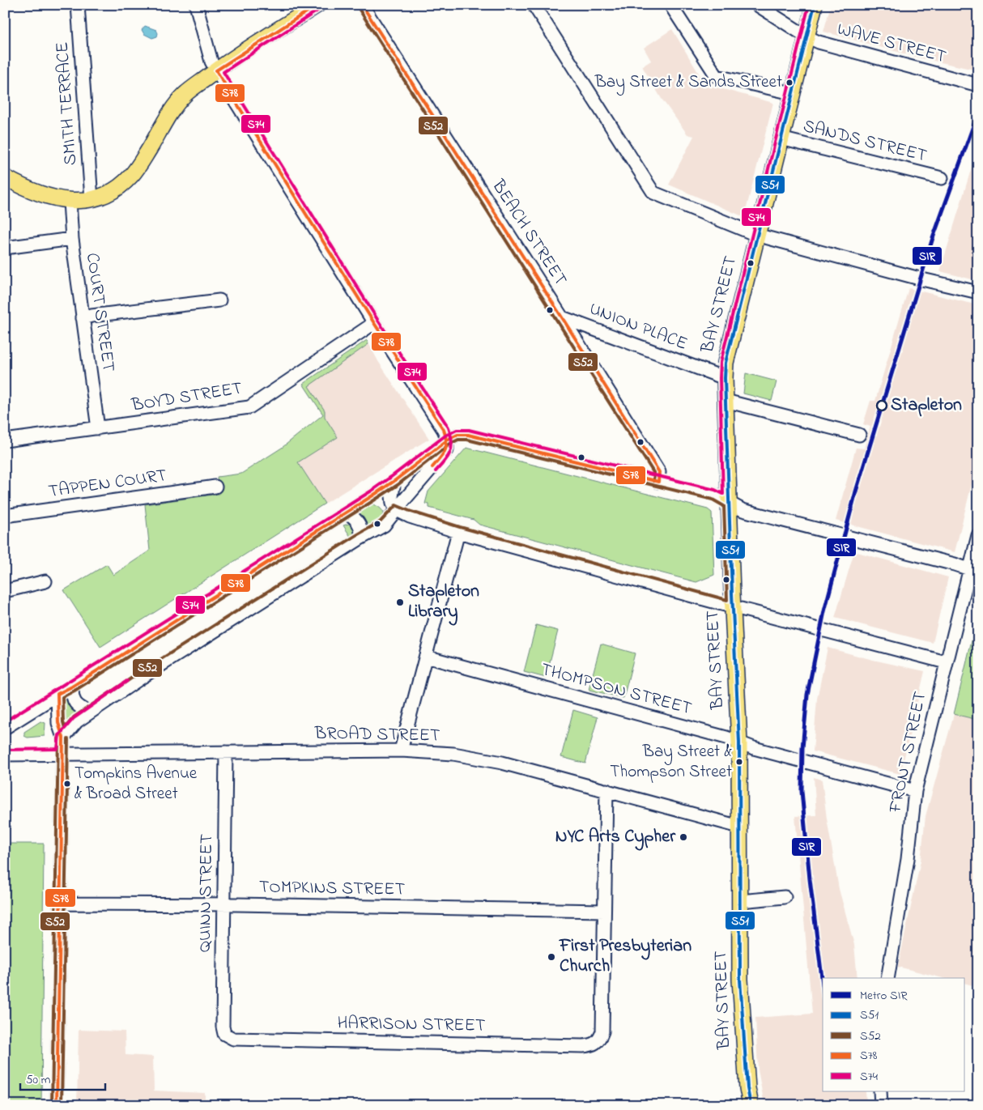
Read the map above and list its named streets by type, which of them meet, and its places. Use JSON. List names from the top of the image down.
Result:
{
  "streets": {
    "main road": ["BAY STREET"],
    "street": [
      "WAVE STREET",
      "SMITH TERRACE",
      "SANDS STREET",
      "BEACH STREET",
      "COURT STREET",
      "UNION PLACE",
      "BOYD STREET",
      "TAPPEN COURT",
      "THOMPSON STREET",
      "BROAD STREET",
      "FRONT STREET",
      "TOMPKINS STREET",
      "QUINN STREET",
      "HARRISON STREET"
    ]
  },
  "crossings": [
    ["WAVE STREET", "BAY STREET"],
    ["SANDS STREET", "BAY STREET"],
    ["BEACH STREET", "UNION PLACE"],
    ["BAY STREET", "UNION PLACE"],
    ["BAY STREET", "THOMPSON STREET"],
    ["BAY STREET", "BROAD STREET"],
    ["COURT STREET", "BOYD STREET"],
    ["THOMPSON STREET", "FRONT STREET"],
    ["BROAD STREET", "QUINN STREET"],
    ["TOMPKINS STREET", "QUINN STREET"],
    ["TOMPKINS STREET", "HARRISON STREET"],
    ["QUINN STREET", "HARRISON STREET"]
  ],
  "places": [
    "Bay Street & Sands Street",
    "Stapleton",
    "Stapleton Library",
    "Bay Street & Thompson Street",
    "Tompkins Avenue & Broad Street",
    "NYC Arts Cypher",
    "First Presbyterian Church"
  ],
  "lines": [
    "transit line S51",
    "transit line S78",
    "transit line S74",
    "transit line S52",
    "metro line SIR"
  ],
  "legend": [
    "Metro SIR",
    "S51",
    "S52",
    "S78",
    "S74"
  ],
  "scale_bar": "50 m"
}
